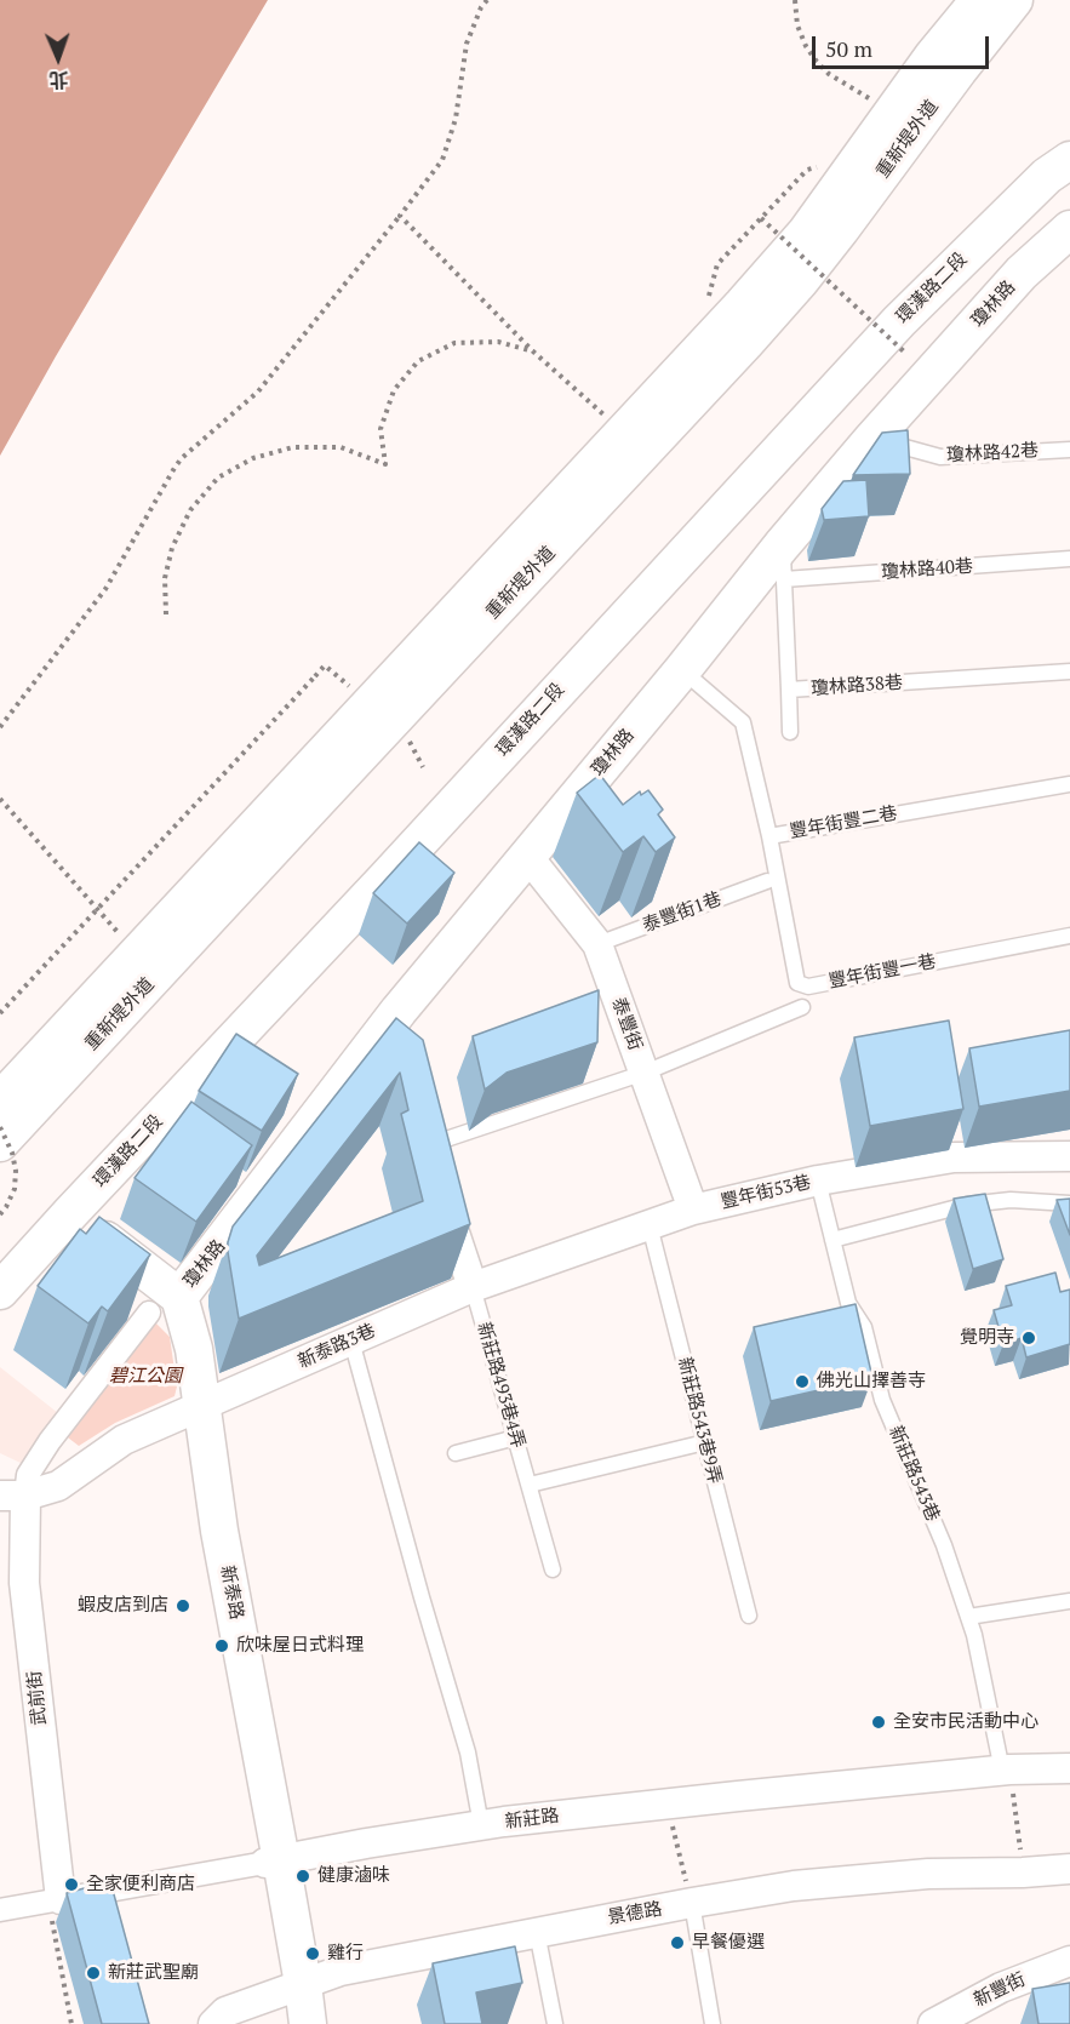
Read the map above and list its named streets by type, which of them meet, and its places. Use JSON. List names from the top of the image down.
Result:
{
  "streets": {
    "street": [
      "重新堤外道",
      "環漢路二段",
      "瓊林路",
      "泰豐街",
      "豐年街53巷",
      "新泰路3巷",
      "新泰路",
      "武前街",
      "新莊路",
      "景德路",
      "新豐街"
    ],
    "lane": [
      "瓊林路42巷",
      "瓊林路40巷",
      "瓊林路38巷",
      "豐年街豐二巷",
      "泰豐街1巷",
      "豐年街豐一巷",
      "新莊路493巷4弄",
      "新莊路543巷9弄",
      "新莊路543巷"
    ]
  },
  "crossings": [
    ["瓊林路", "瓊林路42巷"],
    ["瓊林路", "瓊林路40巷"],
    ["瓊林路", "瓊林路38巷"],
    ["瓊林路", "豐年街豐二巷"],
    ["瓊林路", "泰豐街"],
    ["瓊林路", "新泰路3巷"],
    ["瓊林路", "新泰路"],
    ["瓊林路", "武前街"],
    ["瓊林路40巷", "瓊林路38巷"],
    ["豐年街豐二巷", "豐年街豐一巷"],
    ["泰豐街1巷", "泰豐街"],
    ["泰豐街", "豐年街53巷"],
    ["豐年街53巷", "新泰路3巷"],
    ["豐年街53巷", "新莊路493巷4弄"],
    ["豐年街53巷", "新莊路543巷9弄"],
    ["豐年街53巷", "新莊路543巷"],
    ["新泰路3巷", "新莊路493巷4弄"],
    ["新泰路3巷", "新泰路"],
    ["新泰路3巷", "武前街"],
    ["新莊路543巷", "新莊路"],
    ["新泰路", "新莊路"],
    ["新泰路", "景德路"],
    ["武前街", "新莊路"]
  ],
  "parks": ["碧江公園"],
  "places": [
    "覺明寺",
    "佛光山擇善寺",
    "蝦皮店到店",
    "欣味屋日式料理",
    "全安市民活動中心",
    "健康滷味",
    "全家便利商店",
    "早餐優選",
    "雞行",
    "新莊武聖廟"
  ],
  "scale_bar": "50 m",
  "north": "bottom"
}
